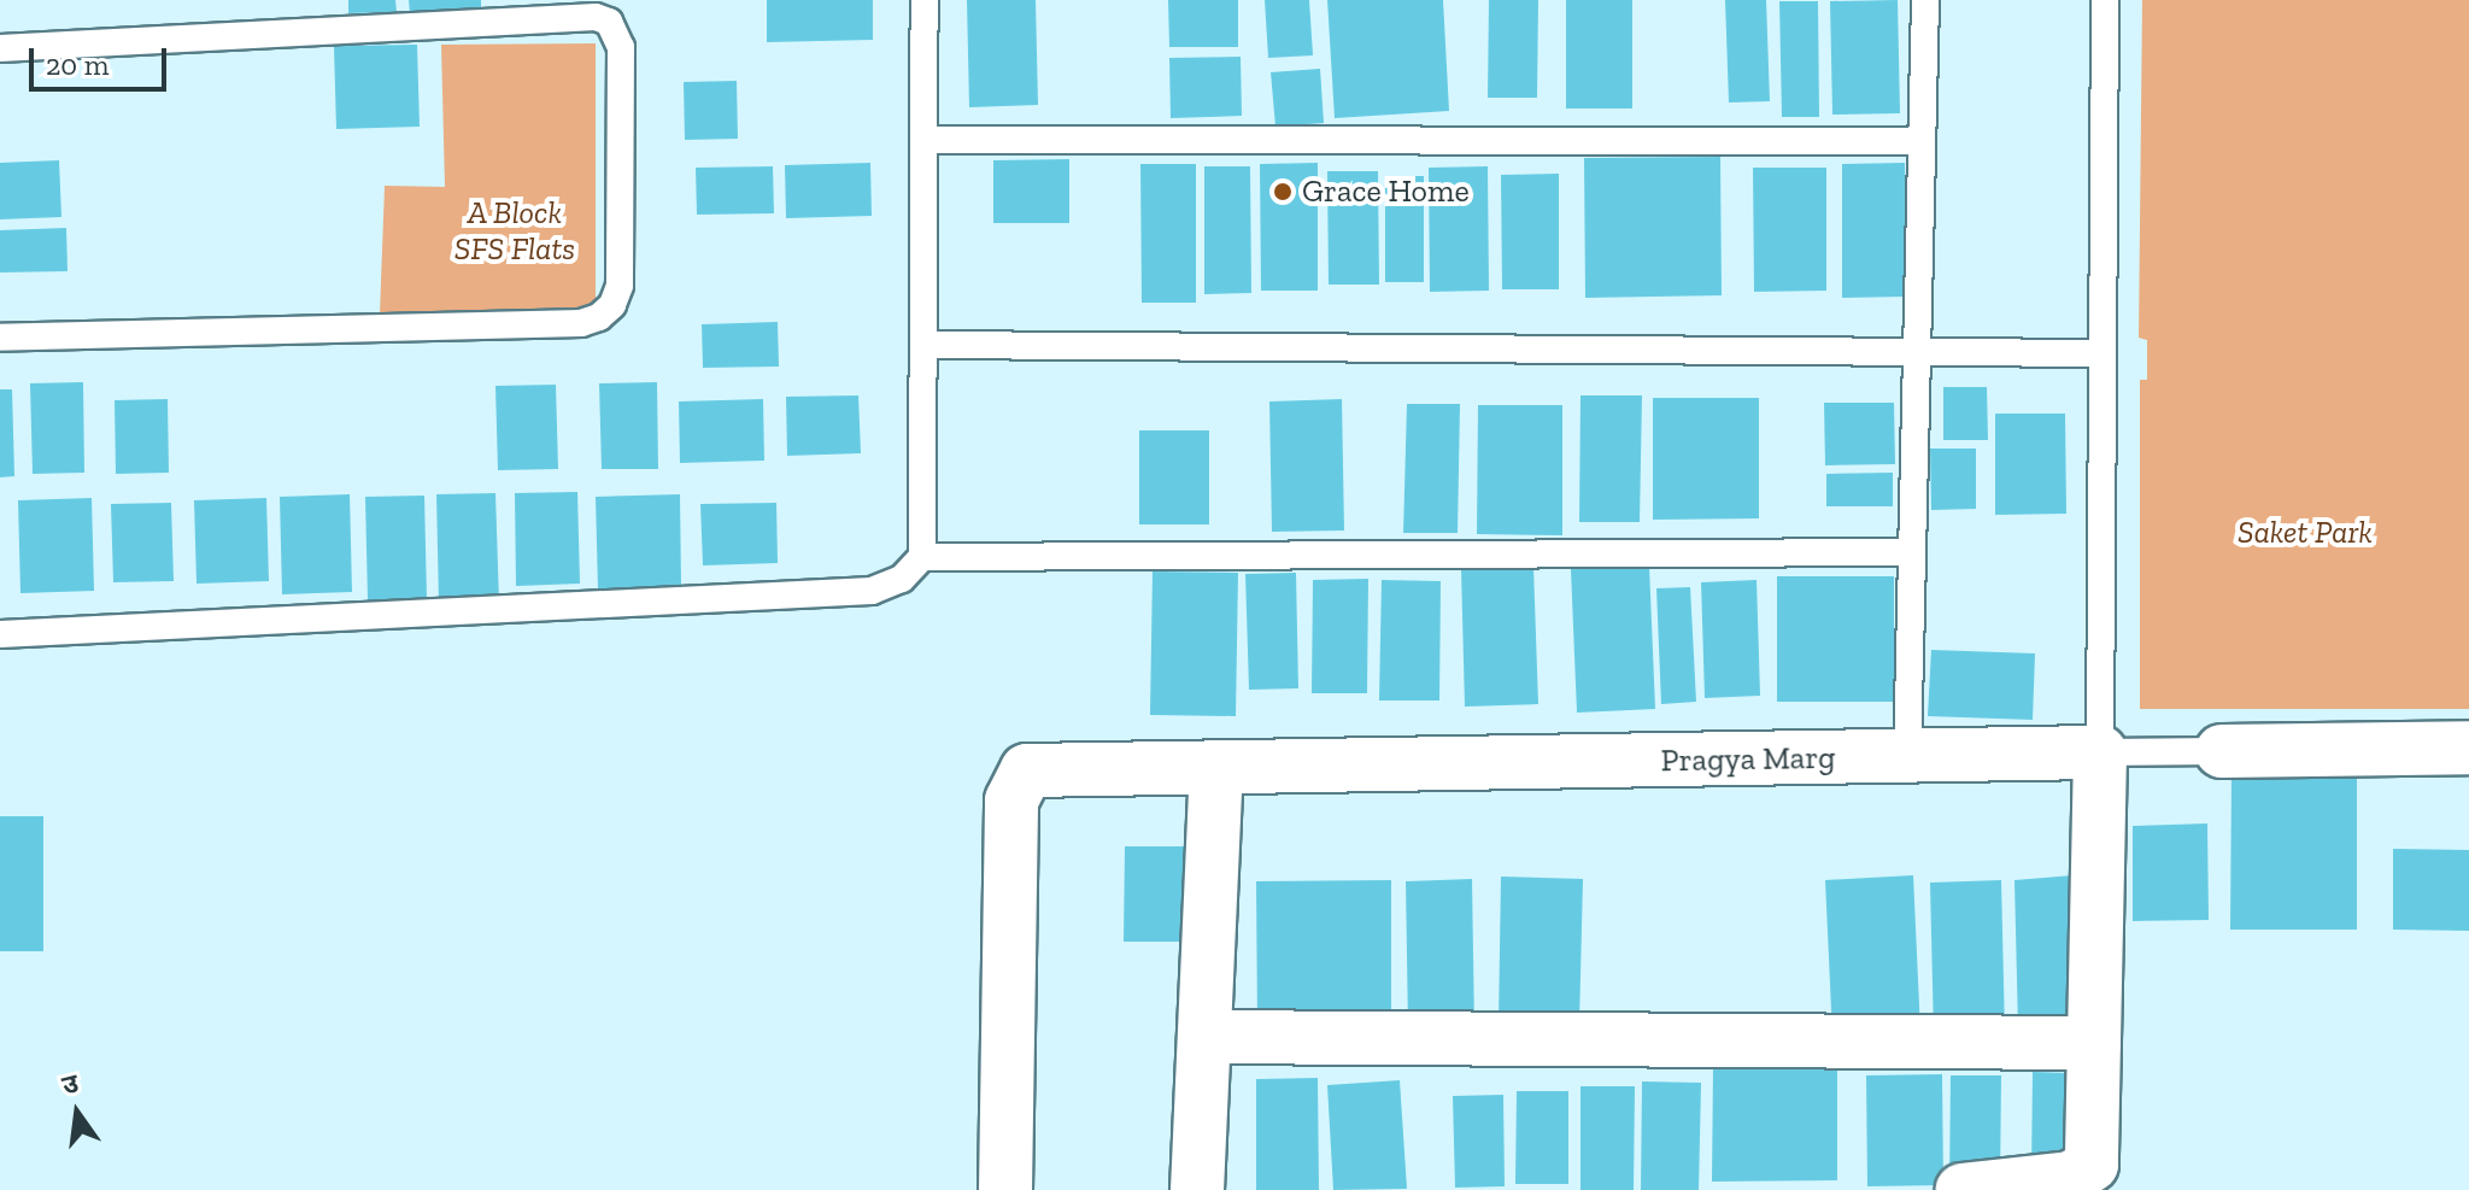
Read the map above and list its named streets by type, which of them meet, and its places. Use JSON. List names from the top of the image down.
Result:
{
  "streets": {
    "street": ["Pragya Marg"]
  },
  "parks": ["A Block SFS Flats", "Saket Park"],
  "places": ["Grace Home"],
  "scale_bar": "20 m",
  "north": "top"
}
